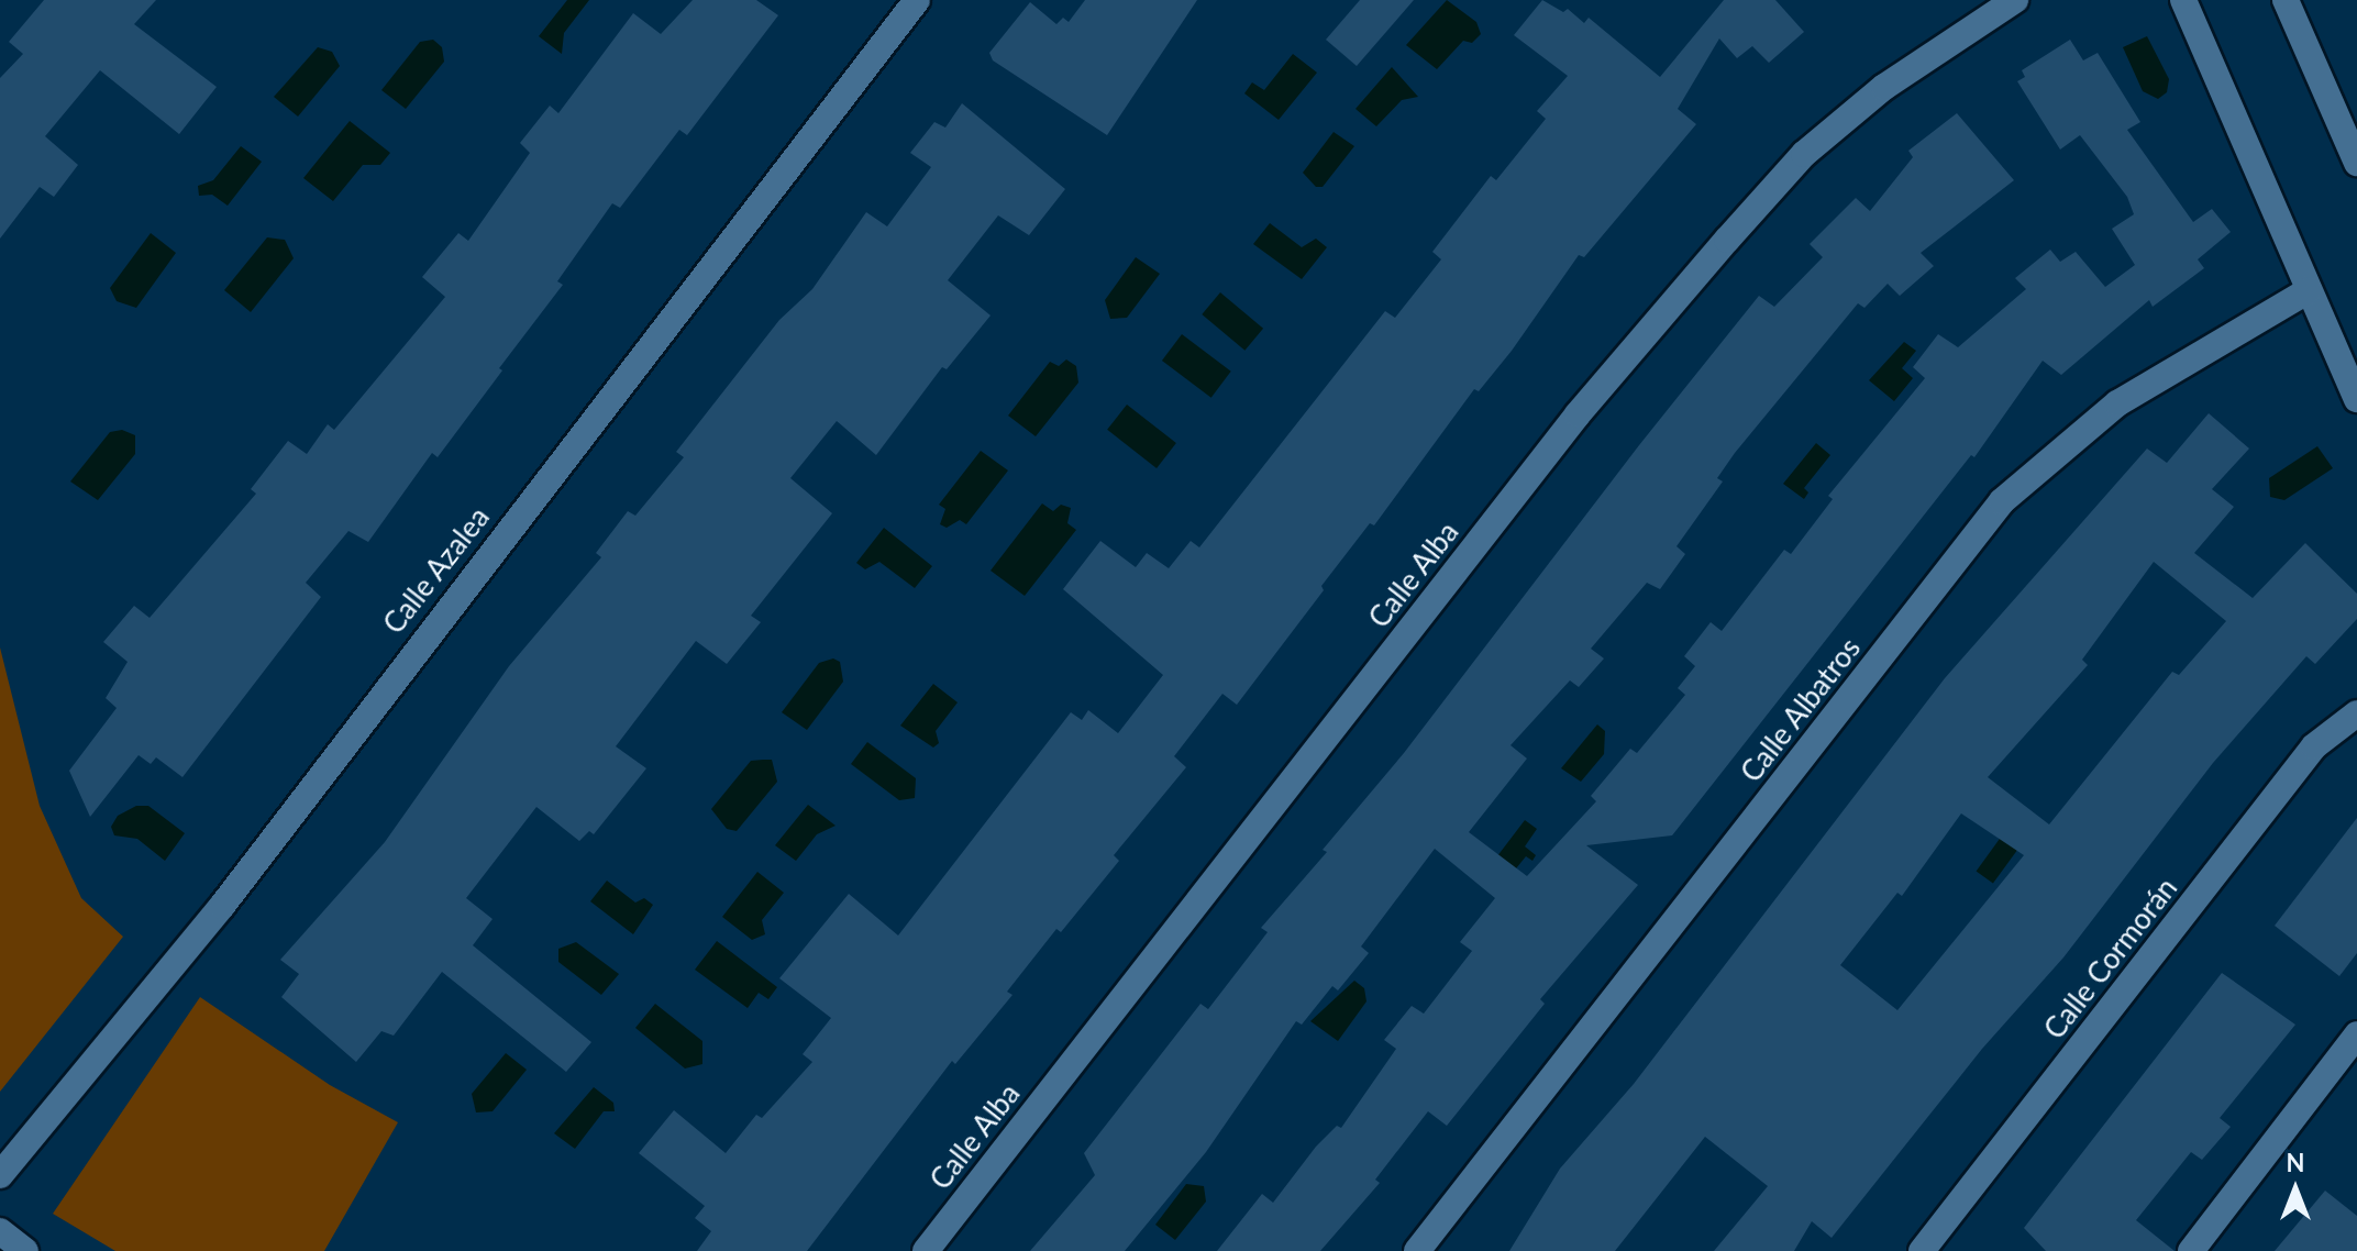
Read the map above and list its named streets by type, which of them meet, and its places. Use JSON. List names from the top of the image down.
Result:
{
  "streets": {
    "street": [
      "Calle Azalea",
      "Calle Alba",
      "Calle Albatros",
      "Calle Cormorán"
    ]
  },
  "north": "top"
}
